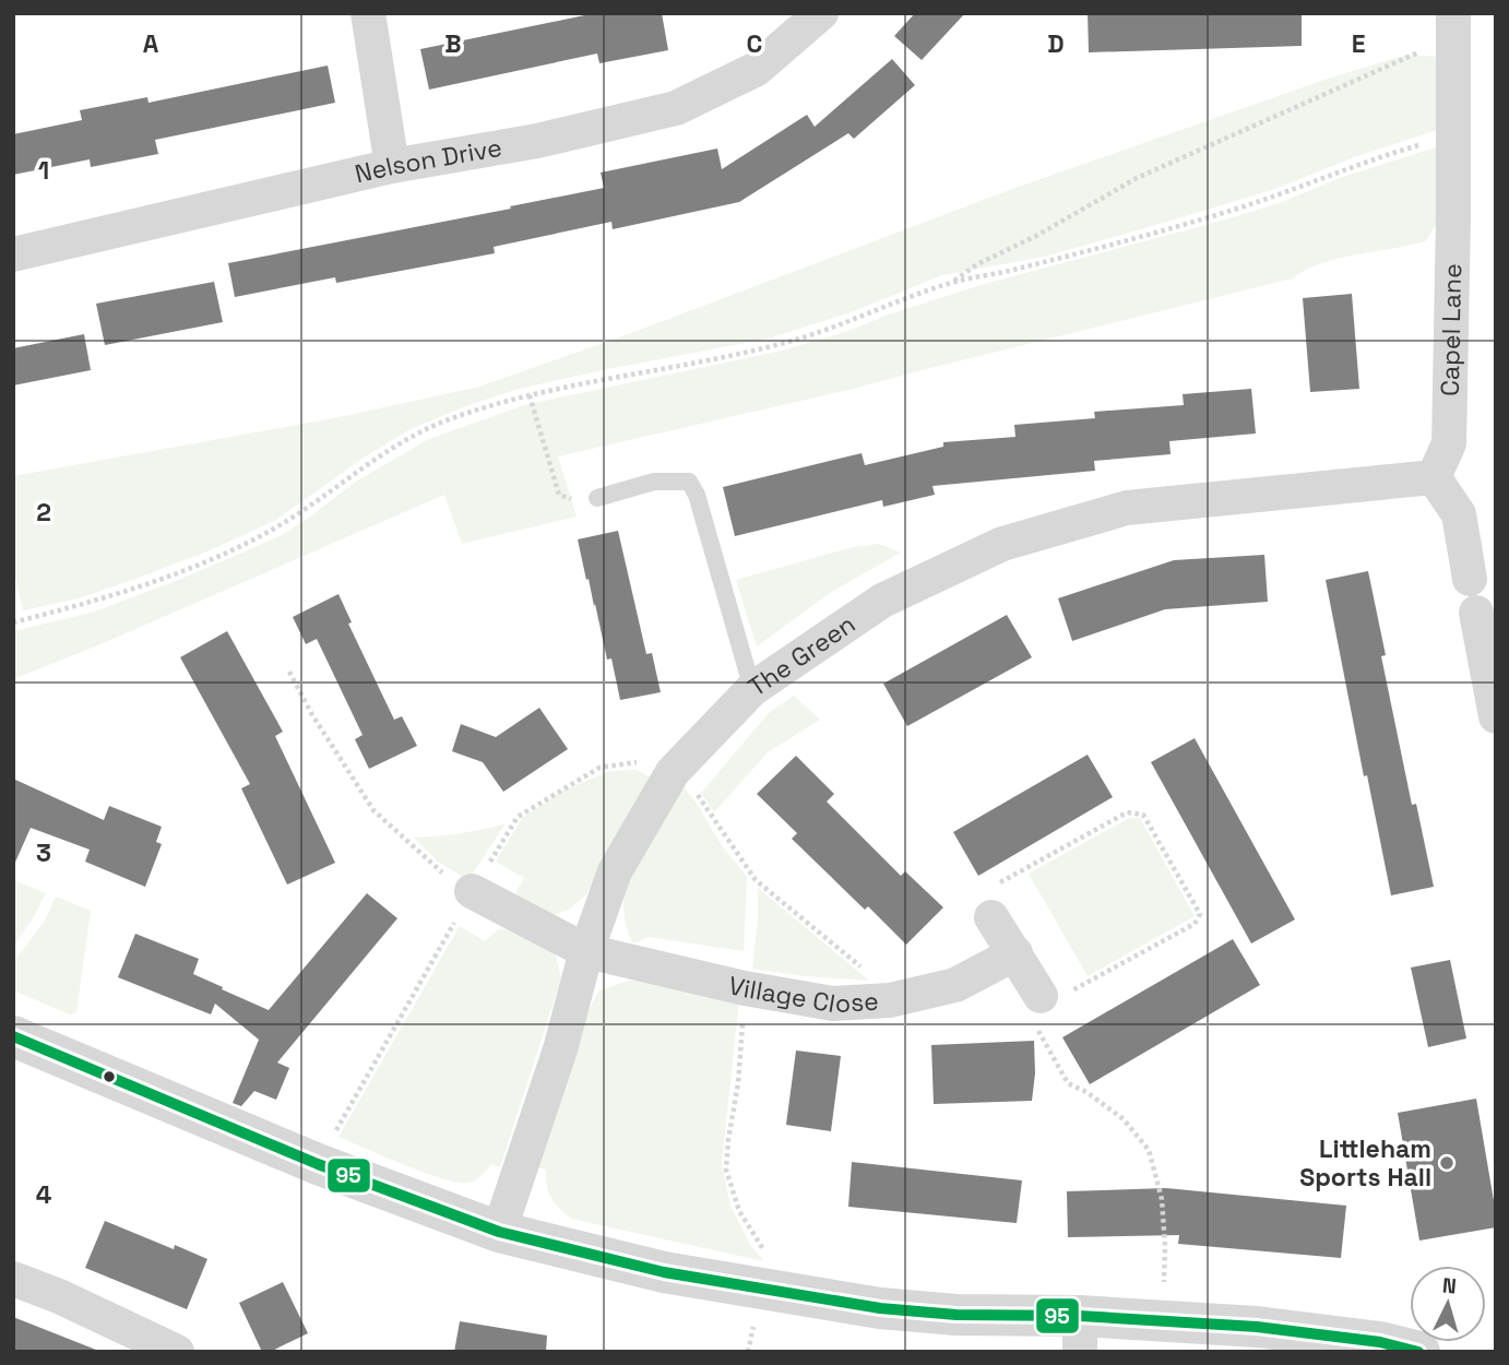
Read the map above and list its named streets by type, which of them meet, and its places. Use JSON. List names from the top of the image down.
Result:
{
  "streets": {
    "street": [
      "Nelson Drive",
      "Capel Lane",
      "The Green",
      "Village Close"
    ]
  },
  "crossings": [
    ["Capel Lane", "The Green"],
    ["The Green", "Village Close"]
  ],
  "places": ["Littleham Sports Hall"],
  "lines": ["transit line 95"],
  "north": "top",
  "grid": {
    "columns": [
      "A",
      "B",
      "C",
      "D",
      "E"
    ],
    "rows": [
      "1",
      "2",
      "3",
      "4"
    ]
  }
}
